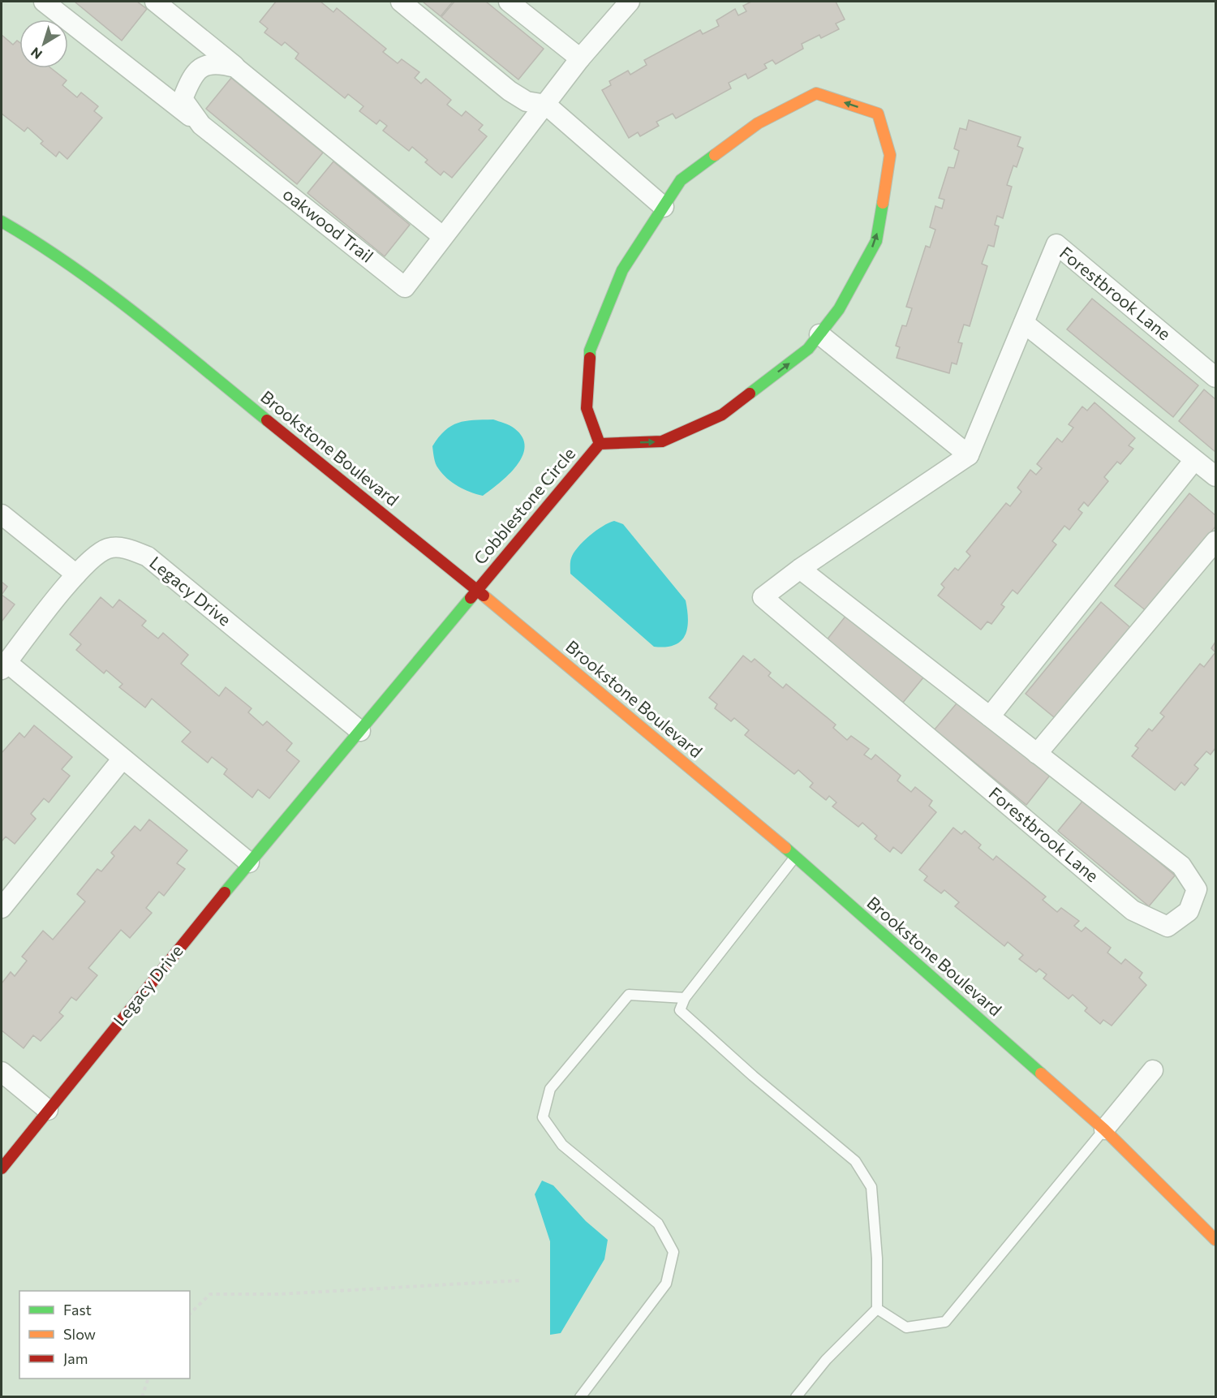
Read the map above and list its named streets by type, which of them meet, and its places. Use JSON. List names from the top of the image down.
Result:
{
  "streets": {
    "street": [
      "oakwood Trail",
      "Forestbrook Lane",
      "Brookstone Boulevard",
      "Cobblestone Circle",
      "Legacy Drive"
    ]
  },
  "crossings": [
    ["Brookstone Boulevard", "Cobblestone Circle"],
    ["Brookstone Boulevard", "Legacy Drive"],
    ["Cobblestone Circle", "Legacy Drive"]
  ],
  "legend": ["Fast", "Slow", "Jam"],
  "north": "bottom left"
}
